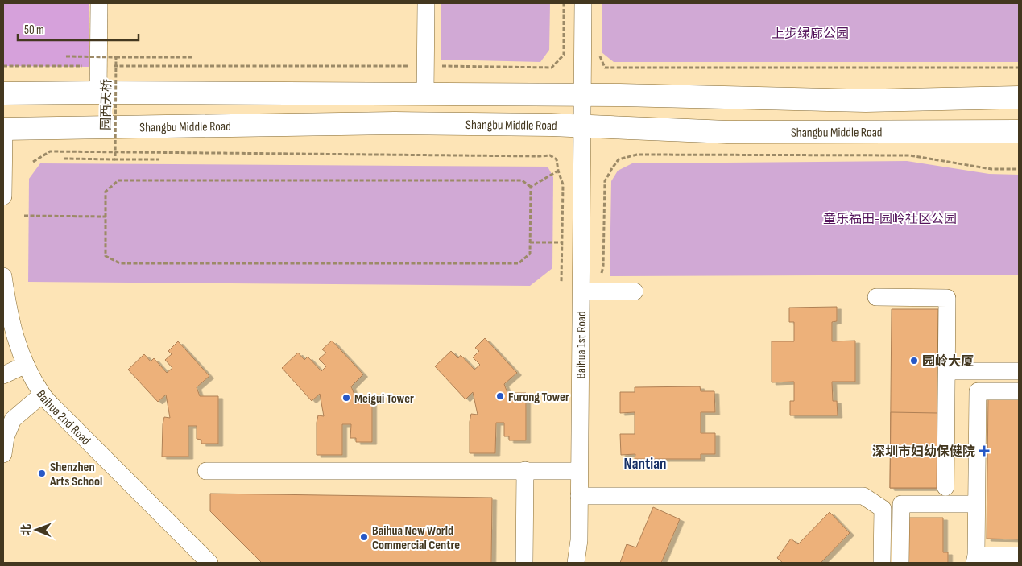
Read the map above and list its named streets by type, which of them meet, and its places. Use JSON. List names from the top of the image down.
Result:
{
  "streets": {
    "main road": ["Shangbu Middle Road"],
    "street": ["Baihua 1st Road", "Baihua 2nd Road"],
    "path": ["园西天桥"]
  },
  "crossings": [
    ["Shangbu Middle Road", "Baihua 1st Road"]
  ],
  "districts": ["Nantian"],
  "parks": ["上步绿廊公园", "童乐福田-园岭社区公园"],
  "places": {
    "other": [
      "园岭大厦",
      "Furong Tower",
      "Meigui Tower",
      "Shenzhen Arts School",
      "Baihua New World Commercial Centre"
    ],
    "health": ["深圳市妇幼保健院"]
  },
  "scale_bar": "50 m",
  "north": "left"
}
